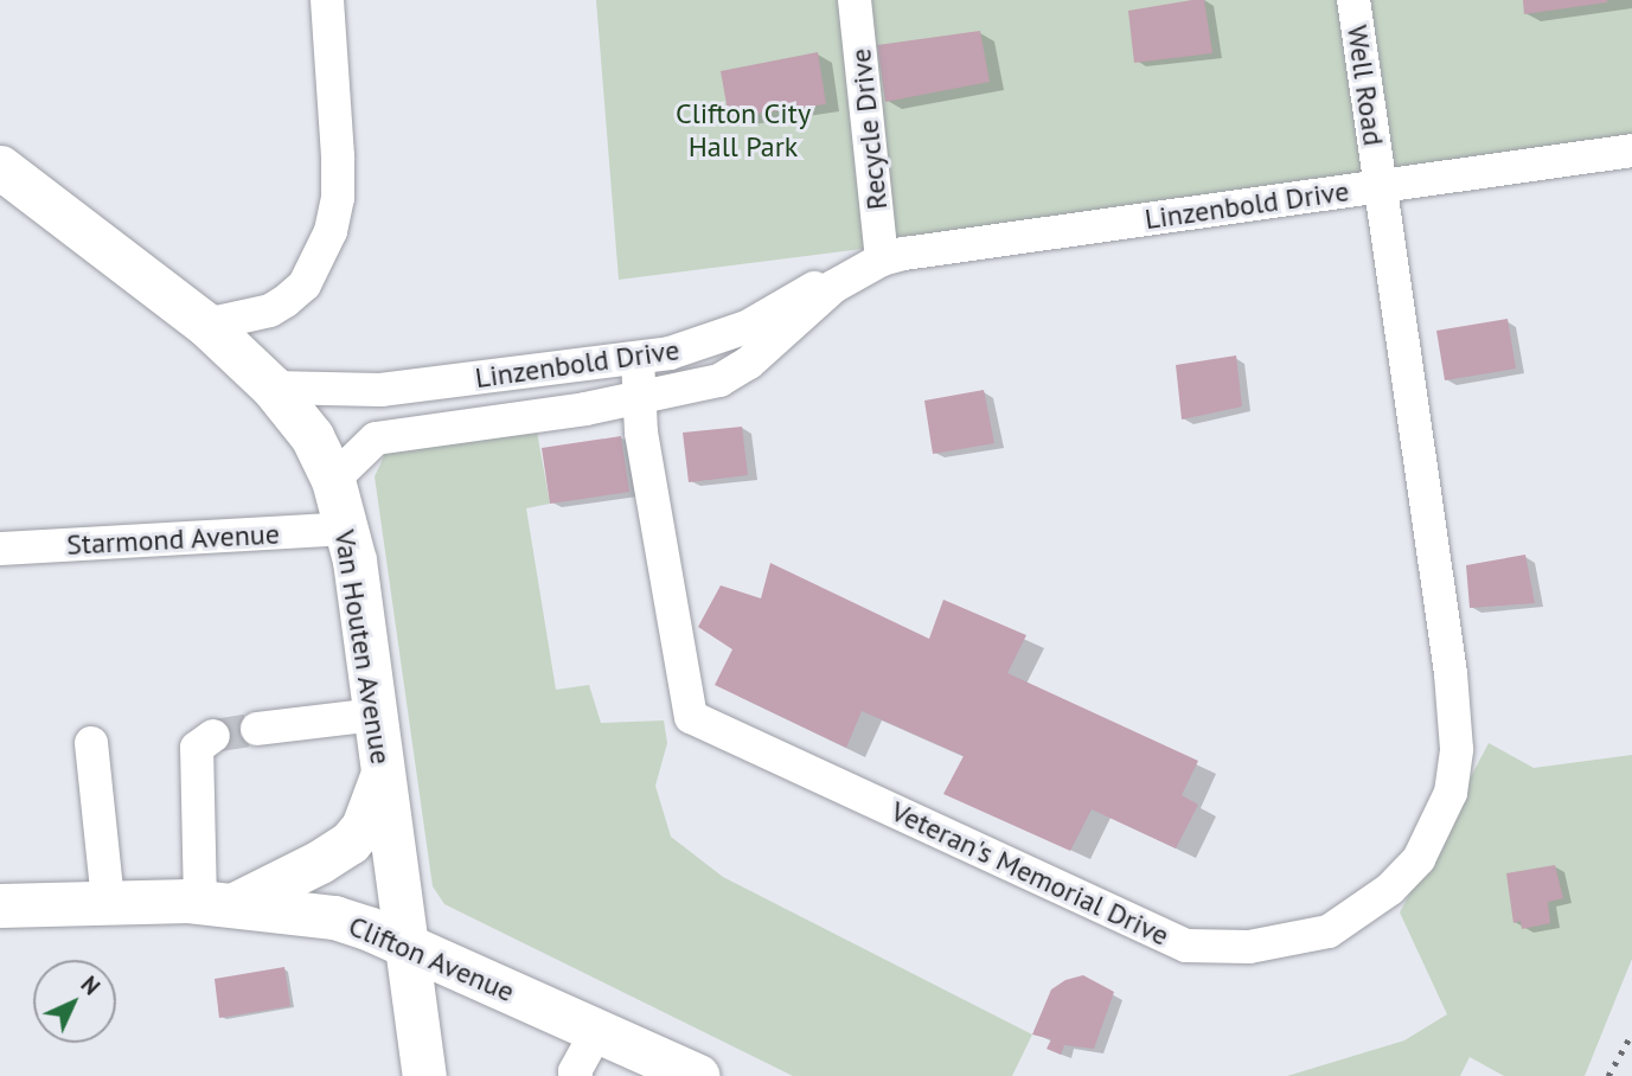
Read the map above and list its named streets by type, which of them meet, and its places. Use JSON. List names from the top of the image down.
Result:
{
  "streets": {
    "main road": ["Van Houten Avenue", "Clifton Avenue"],
    "street": [
      "Well Road",
      "Recycle Drive",
      "Linzenbold Drive",
      "Starmond Avenue",
      "Veteran's Memorial Drive"
    ]
  },
  "crossings": [
    ["Well Road", "Linzenbold Drive"],
    ["Well Road", "Veteran's Memorial Drive"],
    ["Recycle Drive", "Linzenbold Drive"],
    ["Linzenbold Drive", "Van Houten Avenue"],
    ["Linzenbold Drive", "Veteran's Memorial Drive"],
    ["Starmond Avenue", "Van Houten Avenue"],
    ["Van Houten Avenue", "Clifton Avenue"]
  ],
  "parks": ["Clifton City Hall Park"],
  "north": "top right"
}
